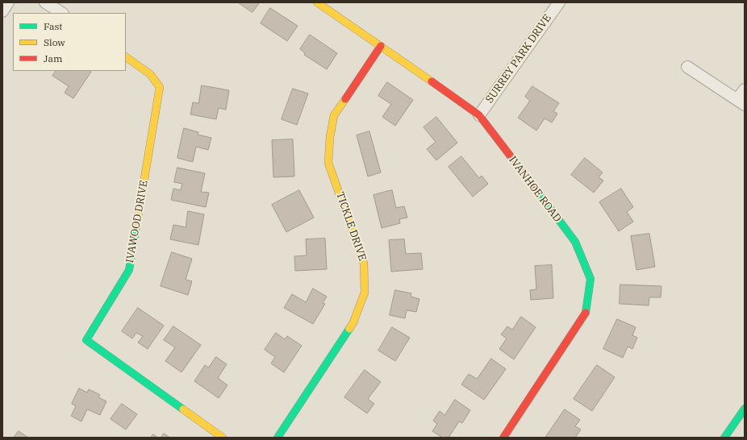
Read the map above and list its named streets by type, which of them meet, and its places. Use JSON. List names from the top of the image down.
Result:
{
  "streets": {
    "street": [
      "SURREY PARK DRIVE",
      "IVANHOE ROAD",
      "IVAWOOD DRIVE",
      "TICKLE DRIVE"
    ]
  },
  "crossings": [
    ["SURREY PARK DRIVE", "IVANHOE ROAD"],
    ["IVANHOE ROAD", "TICKLE DRIVE"]
  ],
  "legend": ["Fast", "Slow", "Jam"]
}
